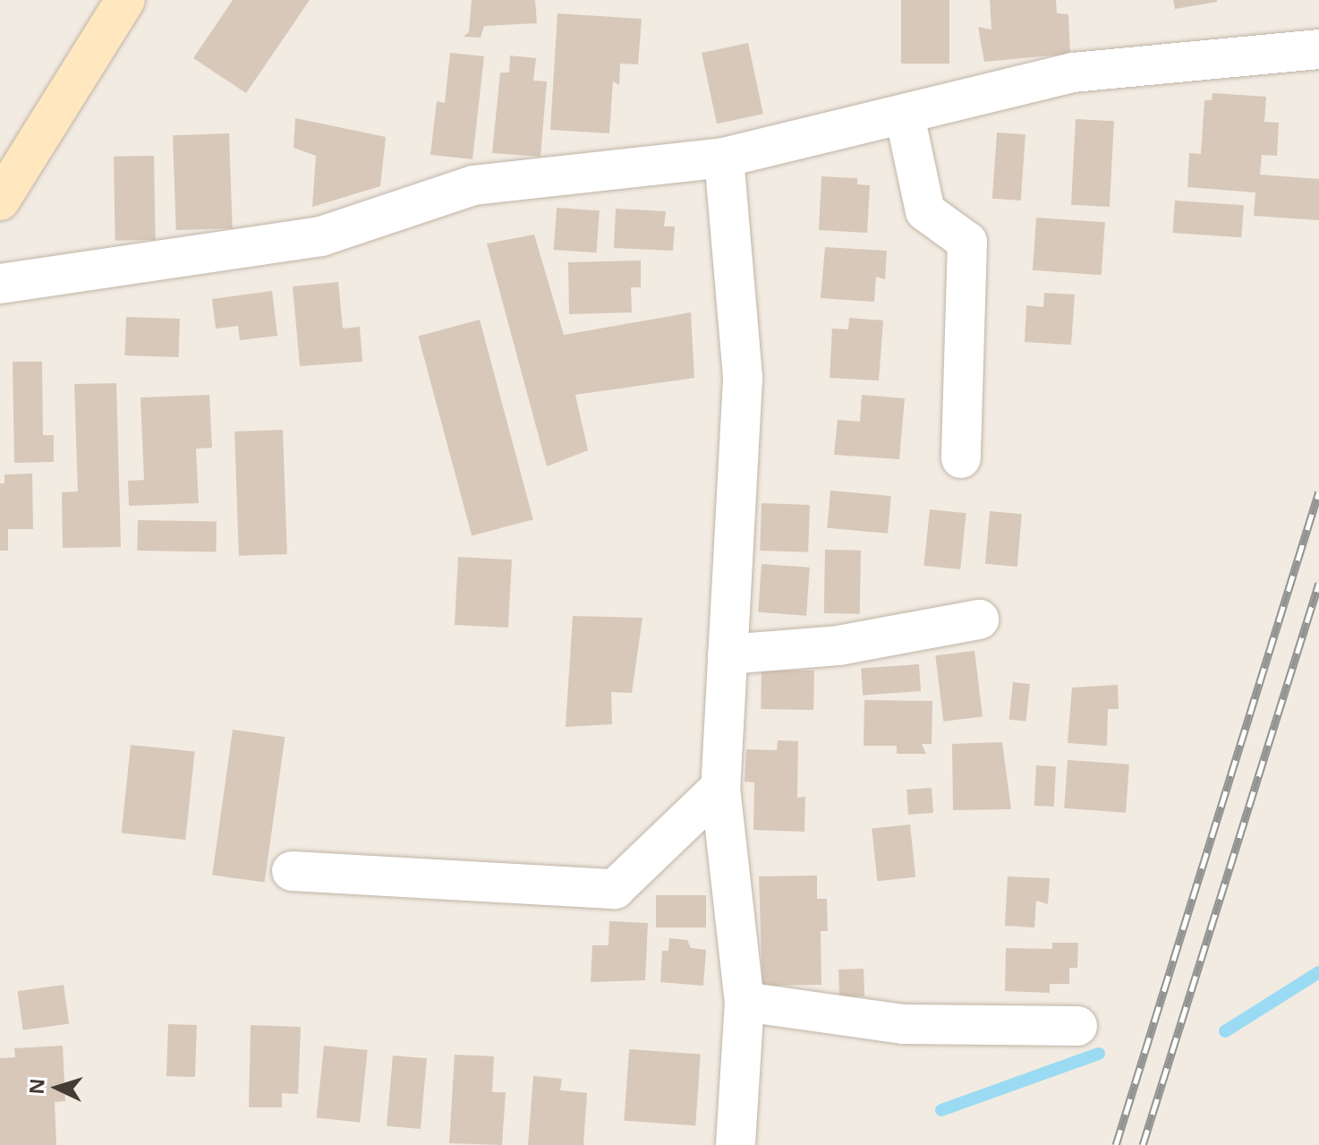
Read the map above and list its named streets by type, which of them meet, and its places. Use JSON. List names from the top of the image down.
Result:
{
  "north": "left"
}
